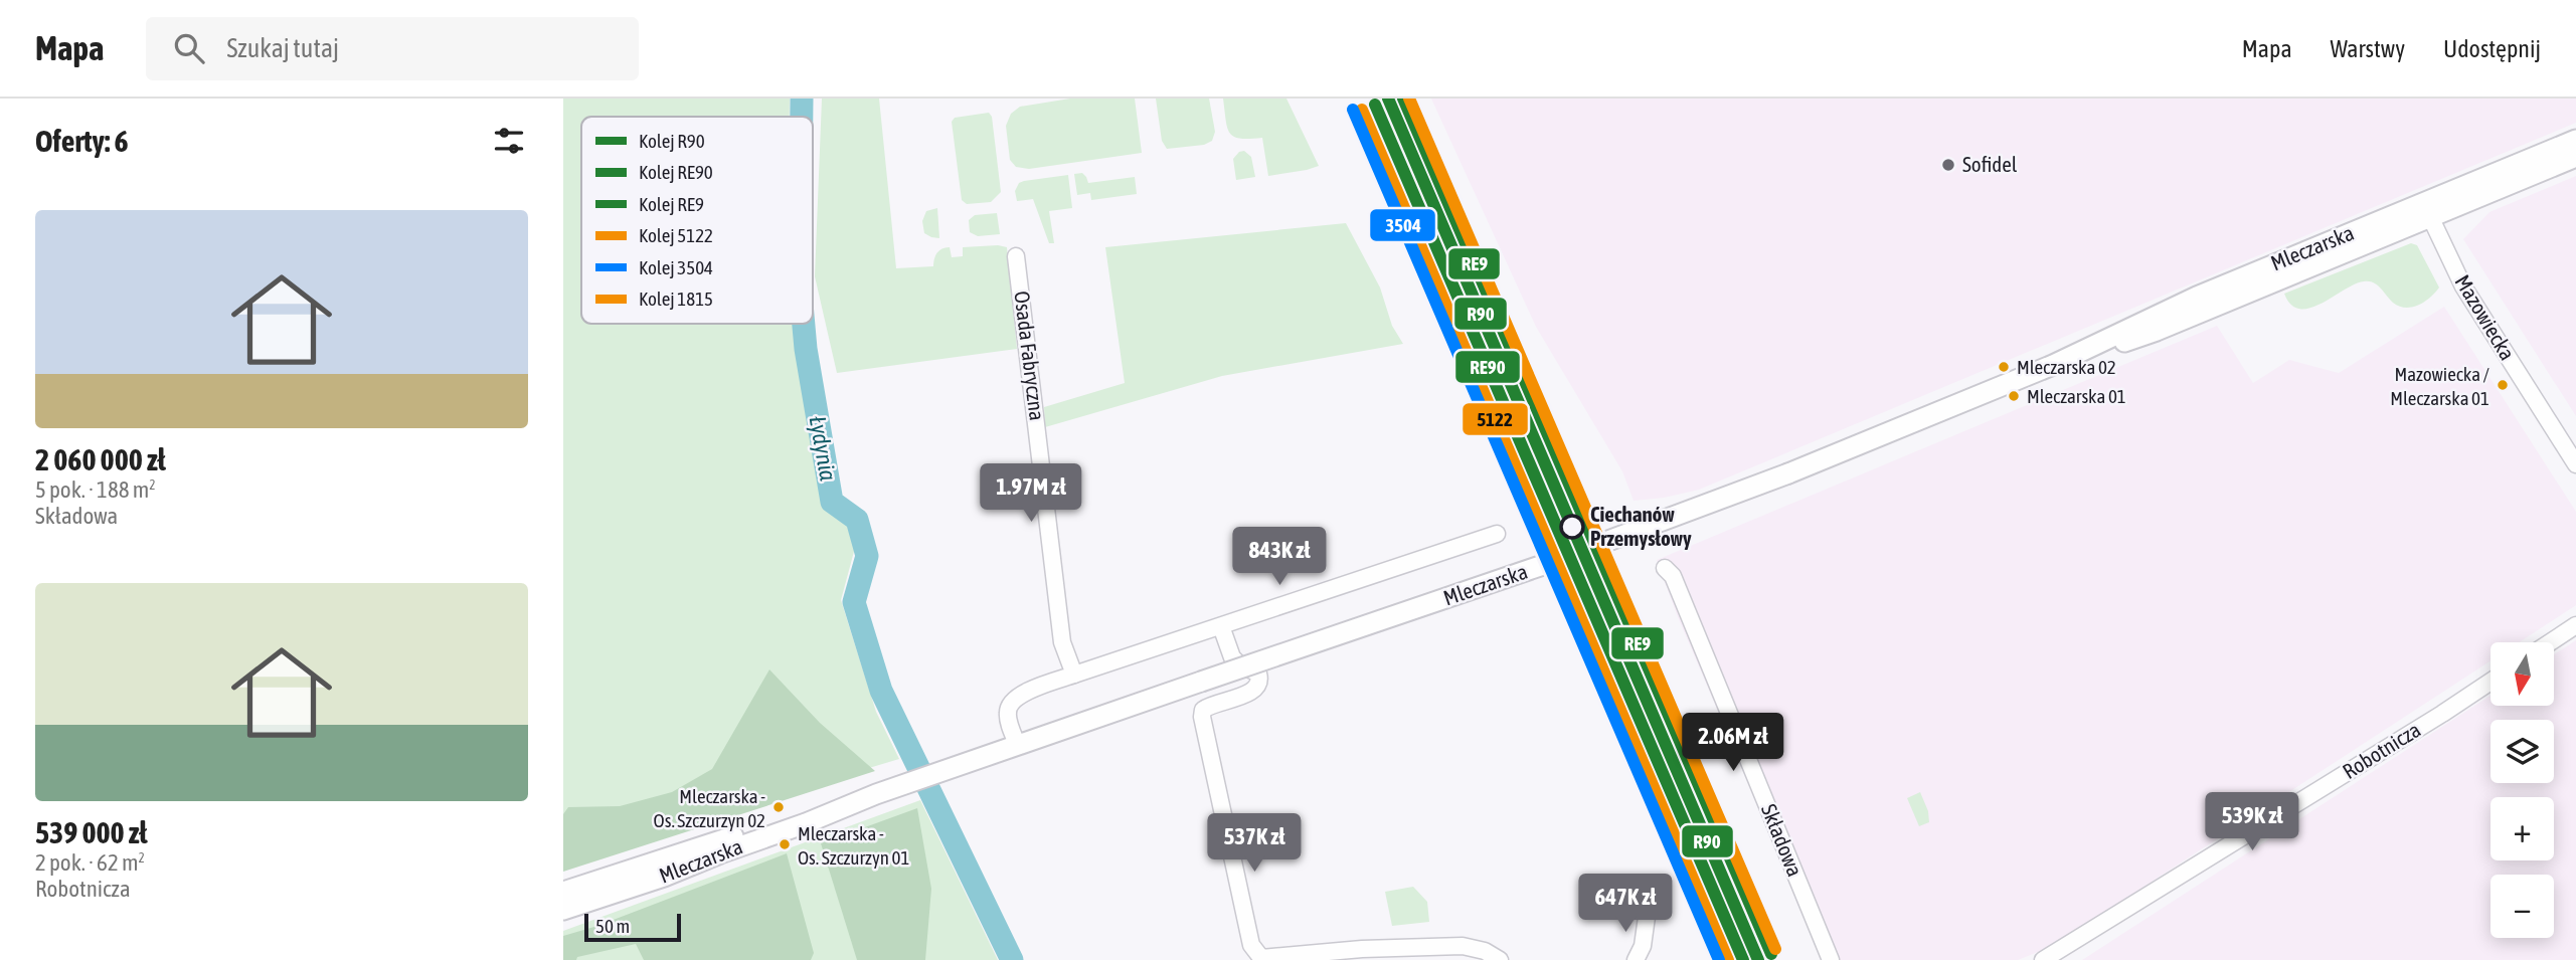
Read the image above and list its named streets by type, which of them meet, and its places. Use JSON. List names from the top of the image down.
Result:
{
  "streets": {
    "main road": ["Mleczarska"],
    "street": [
      "Mazowiecka",
      "Osada Fabryczna",
      "Robotnicza",
      "Składowa"
    ]
  },
  "crossings": [
    ["Mleczarska", "Mazowiecka"]
  ],
  "water": ["Łydynia"],
  "places": [
    "Sofidel",
    "Mleczarska 02",
    "Mazowiecka / Mleczarska 01",
    "Mleczarska 01",
    "Ciechanów Przemysłowy",
    "Mleczarska - Os. Szczurzyn 02",
    "Mleczarska - Os. Szczurzyn 01"
  ],
  "lines": [
    "rail line R90",
    "rail line RE9",
    "rail line 1815",
    "rail line RE90",
    "rail line 5122",
    "rail line 3504"
  ],
  "legend": [
    "Kolej R90",
    "Kolej RE90",
    "Kolej RE9",
    "Kolej 5122",
    "Kolej 3504",
    "Kolej 1815"
  ],
  "scale_bar": "50 m",
  "north": "bottom",
  "page": {
    "header": "Mapa",
    "search": "Szukaj tutaj",
    "nav": ["Mapa", "Warstwy", "Udostępnij"],
    "heading": "Oferty: 6",
    "list": [
      {
        "name": "2 060 000 zł",
        "note": "5 pok. · 188 m² · Składowa"
      },
      {
        "name": "539 000 zł",
        "note": "2 pok. · 62 m² · Robotnicza"
      }
    ],
    "price": [
      "1.97M zł",
      "843K zł",
      "2.06M zł",
      "539K zł",
      "537K zł",
      "647K zł"
    ],
    "map_buttons": ["+", "−"],
    "scale": "50 m"
  }
}
